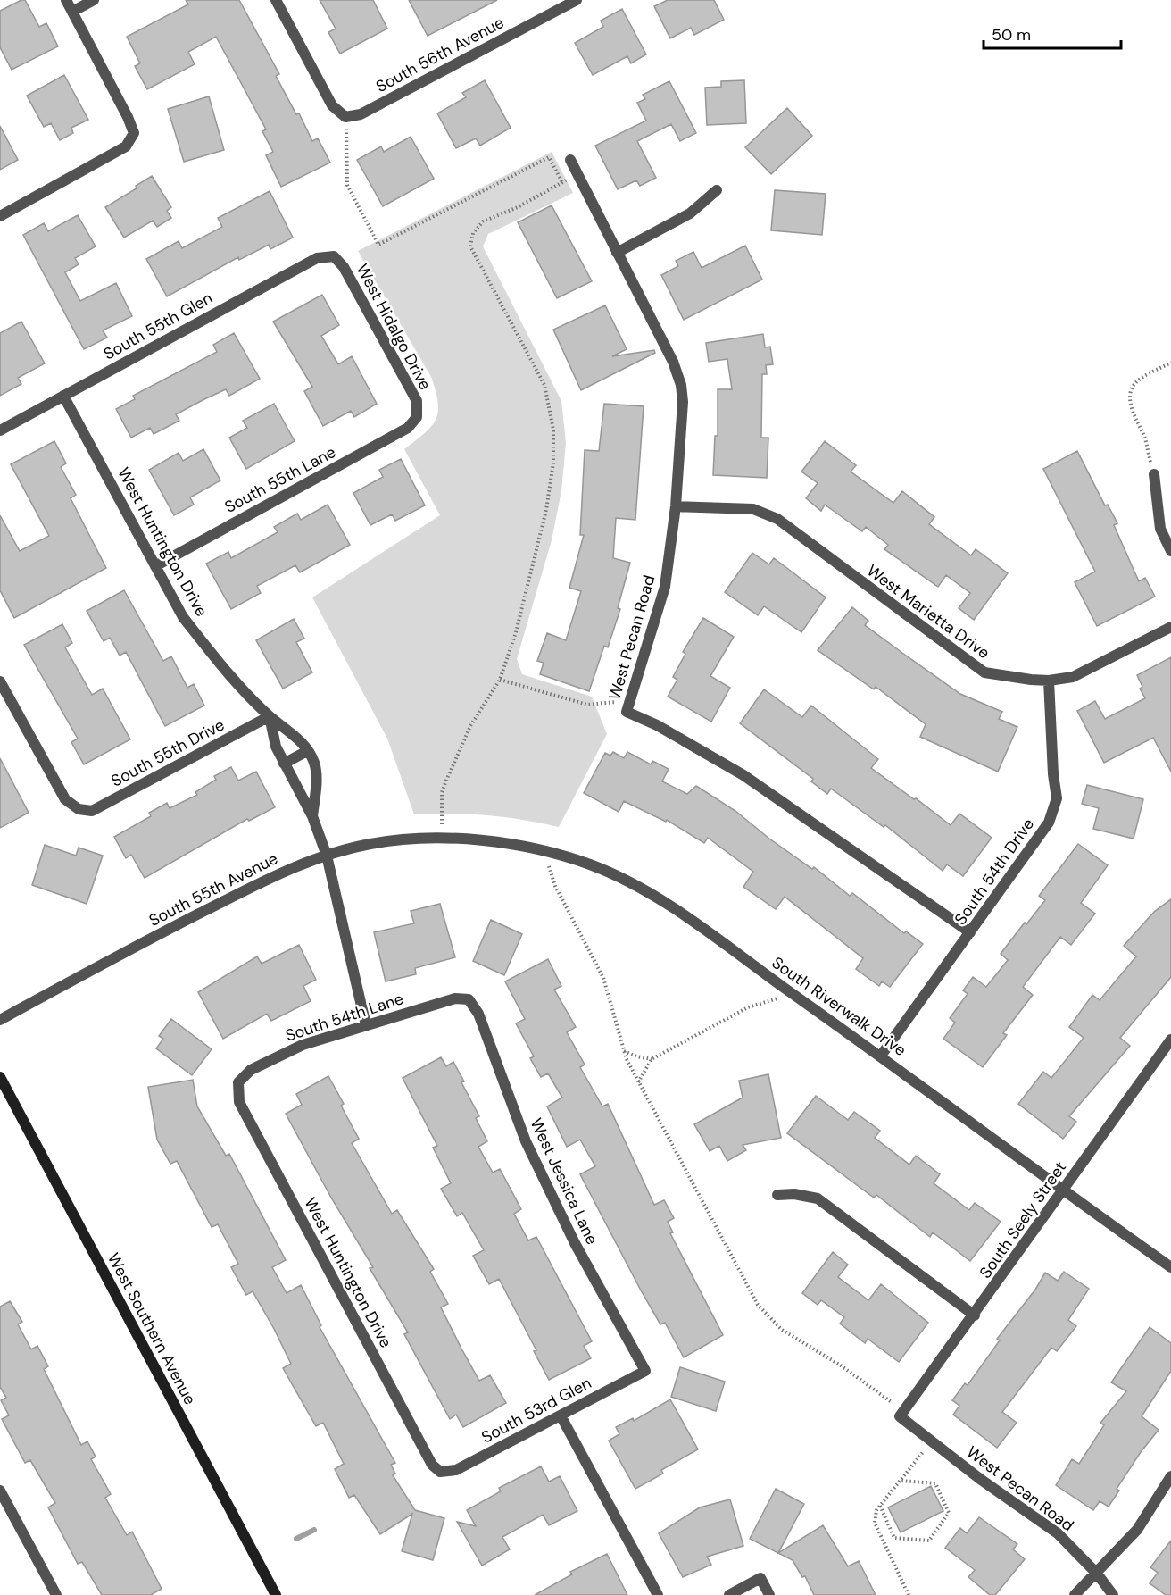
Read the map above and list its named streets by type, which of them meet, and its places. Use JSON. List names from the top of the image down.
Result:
{
  "streets": {
    "main road": ["West Southern Avenue"],
    "street": [
      "South 56th Avenue",
      "South 55th Glen",
      "West Hidalgo Drive",
      "South 55th Lane",
      "West Huntington Drive",
      "West Marietta Drive",
      "West Pecan Road",
      "South 55th Drive",
      "South 54th Drive",
      "South 55th Avenue",
      "South Riverwalk Drive",
      "South 54th Lane",
      "West Jessica Lane",
      "South Seely Street",
      "South 53rd Glen"
    ]
  },
  "crossings": [
    ["South 55th Glen", "West Hidalgo Drive"],
    ["South 55th Glen", "West Huntington Drive"],
    ["West Hidalgo Drive", "South 55th Lane"],
    ["South 55th Lane", "West Huntington Drive"],
    ["West Huntington Drive", "South 55th Drive"],
    ["West Huntington Drive", "South 55th Avenue"],
    ["West Huntington Drive", "South 54th Lane"],
    ["West Huntington Drive", "South 53rd Glen"],
    ["West Marietta Drive", "West Pecan Road"],
    ["West Marietta Drive", "South 54th Drive"],
    ["West Pecan Road", "South 54th Drive"],
    ["West Pecan Road", "South Seely Street"],
    ["South 54th Drive", "South Riverwalk Drive"],
    ["South 55th Avenue", "South Riverwalk Drive"],
    ["South Riverwalk Drive", "South Seely Street"],
    ["South 54th Lane", "West Jessica Lane"],
    ["West Jessica Lane", "South 53rd Glen"]
  ],
  "scale_bar": "50 m"
}
